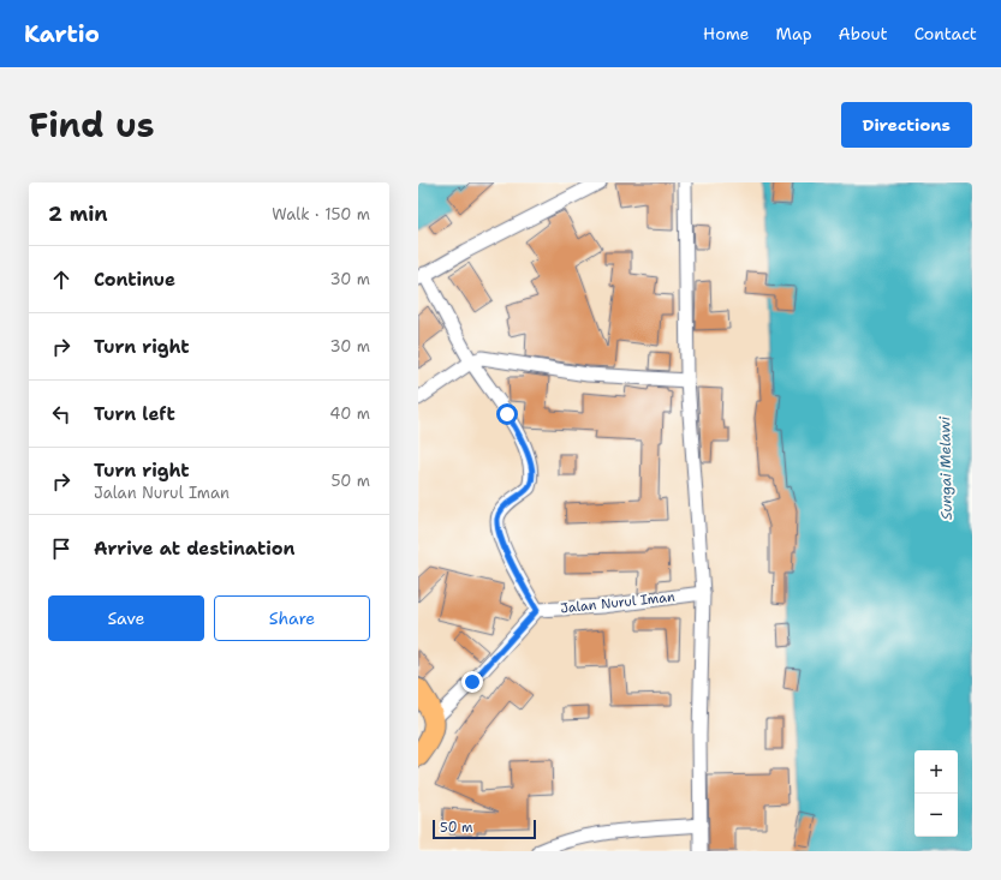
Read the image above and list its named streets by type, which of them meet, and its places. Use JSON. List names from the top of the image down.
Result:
{
  "streets": {
    "street": ["Jalan Nurul Iman"]
  },
  "water": ["Sungai Melawi"],
  "scale_bar": "50 m",
  "page": {
    "header": "Kartio",
    "nav": [
      "Home",
      "Map",
      "About",
      "Contact"
    ],
    "title": "Find us",
    "buttons": [
      "Directions",
      ["Save", "Share"]
    ],
    "heading": ["2 min", "Walk · 150 m"],
    "list": [
      ["Continue", "30 m"],
      ["Turn right", "30 m"],
      ["Turn left", "40 m"],
      ["Turn right", "Jalan Nurul Iman", "50 m"],
      "Arrive at destination"
    ],
    "map_buttons": ["+", "−"],
    "scale": "50 m"
  }
}
